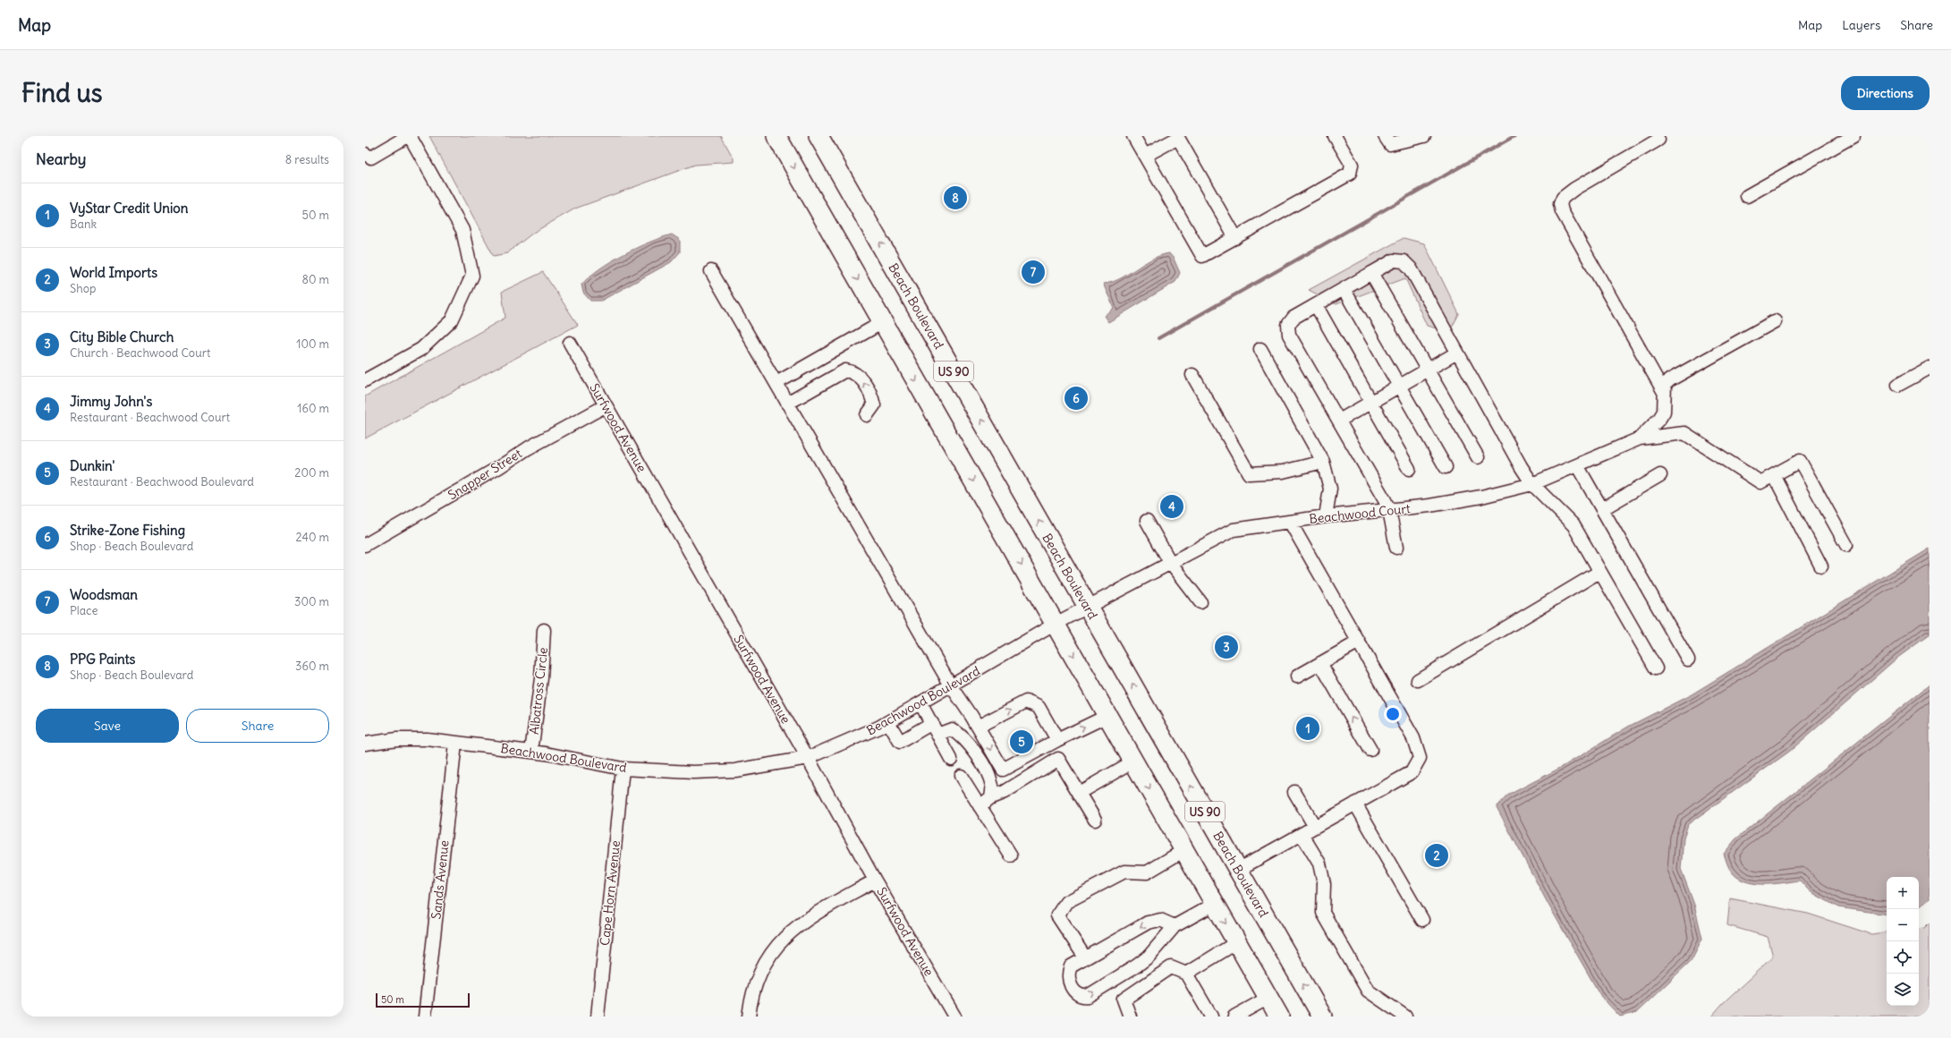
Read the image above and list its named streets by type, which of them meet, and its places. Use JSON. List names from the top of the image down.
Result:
{
  "streets": {
    "highway": ["Beach Boulevard", "US 90"],
    "street": [
      "Surfwood Avenue",
      "Snapper Street",
      "Beachwood Court",
      "Albatross Circle",
      "Beachwood Boulevard",
      "Sands Avenue",
      "Cape Horn Avenue"
    ]
  },
  "crossings": [
    ["Beach Boulevard", "Beachwood Court"],
    ["Beach Boulevard", "Beachwood Boulevard"],
    ["US 90", "Beachwood Boulevard"],
    ["Surfwood Avenue", "Snapper Street"],
    ["Surfwood Avenue", "Beachwood Boulevard"],
    ["Beachwood Court", "Beachwood Boulevard"],
    ["Albatross Circle", "Beachwood Boulevard"],
    ["Beachwood Boulevard", "Sands Avenue"],
    ["Beachwood Boulevard", "Cape Horn Avenue"]
  ],
  "scale_bar": "50 m",
  "page": {
    "header": "Map",
    "nav": ["Map", "Layers", "Share"],
    "buttons": [
      "Directions",
      ["Save", "Share"]
    ],
    "title": "Find us",
    "heading": ["Nearby", "8 results"],
    "list": [
      {
        "mark": "1",
        "name": "VyStar Credit Union",
        "note": "Bank",
        "value": "50 m"
      },
      {
        "mark": "2",
        "name": "World Imports",
        "note": "Shop",
        "value": "80 m"
      },
      {
        "mark": "3",
        "name": "City Bible Church",
        "note": "Church · Beachwood Court",
        "value": "100 m"
      },
      {
        "mark": "4",
        "name": "Jimmy John's",
        "note": "Restaurant · Beachwood Court",
        "value": "160 m"
      },
      {
        "mark": "5",
        "name": "Dunkin'",
        "note": "Restaurant · Beachwood Boulevard",
        "value": "200 m"
      },
      {
        "mark": "6",
        "name": "Strike-Zone Fishing",
        "note": "Shop · Beach Boulevard",
        "value": "240 m"
      },
      {
        "mark": "7",
        "name": "Woodsman",
        "note": "Place",
        "value": "300 m"
      },
      {
        "mark": "8",
        "name": "PPG Paints",
        "note": "Shop · Beach Boulevard",
        "value": "360 m"
      }
    ],
    "pins": [
      "8",
      "7",
      "6",
      "4",
      "3",
      "1",
      "5",
      "2"
    ],
    "map_buttons": ["+", "−"],
    "scale": "50 m"
  }
}
